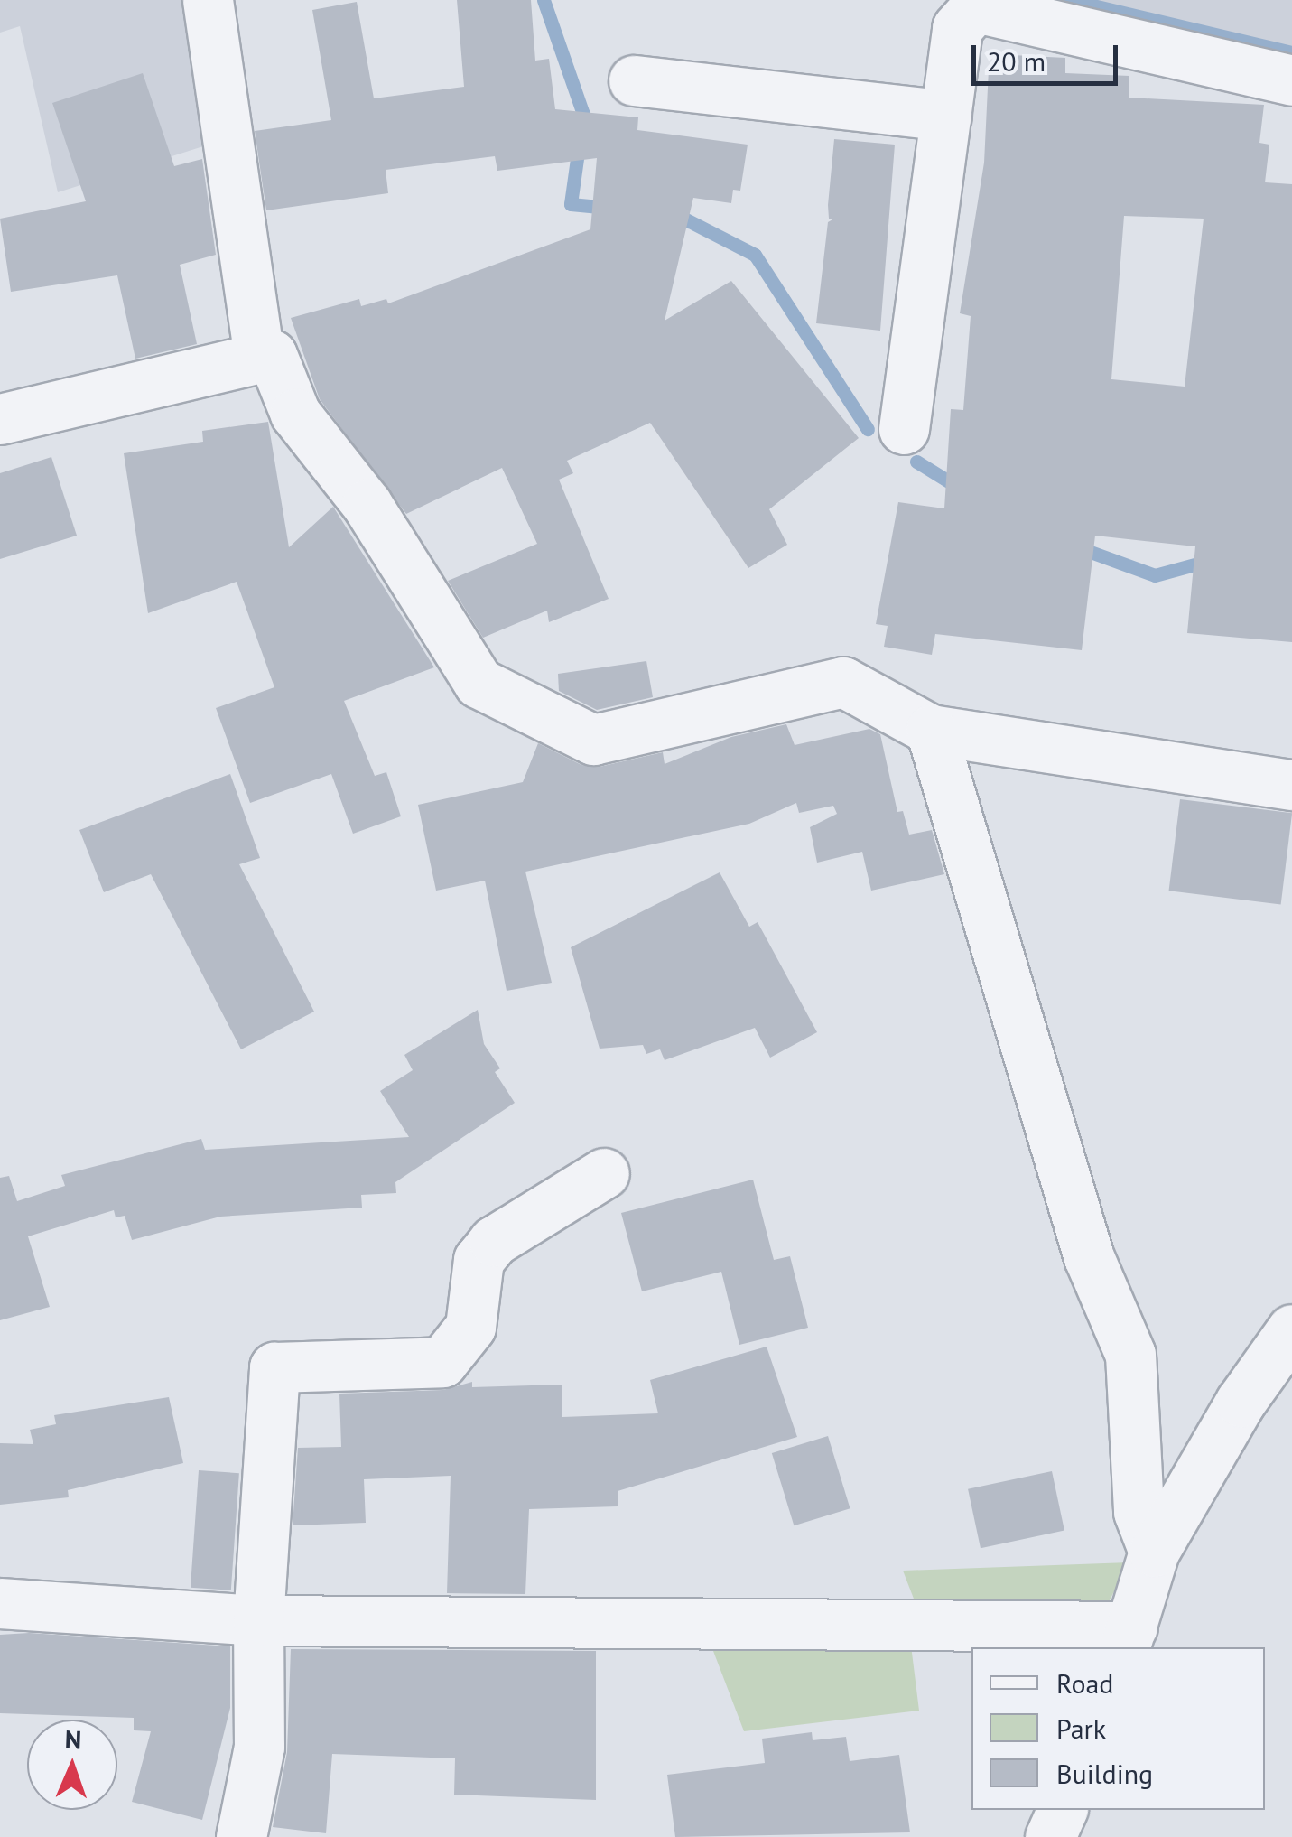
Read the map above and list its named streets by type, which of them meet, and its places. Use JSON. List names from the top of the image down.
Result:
{
  "legend": ["Road", "Park", "Building"],
  "scale_bar": "20 m",
  "north": "top"
}
